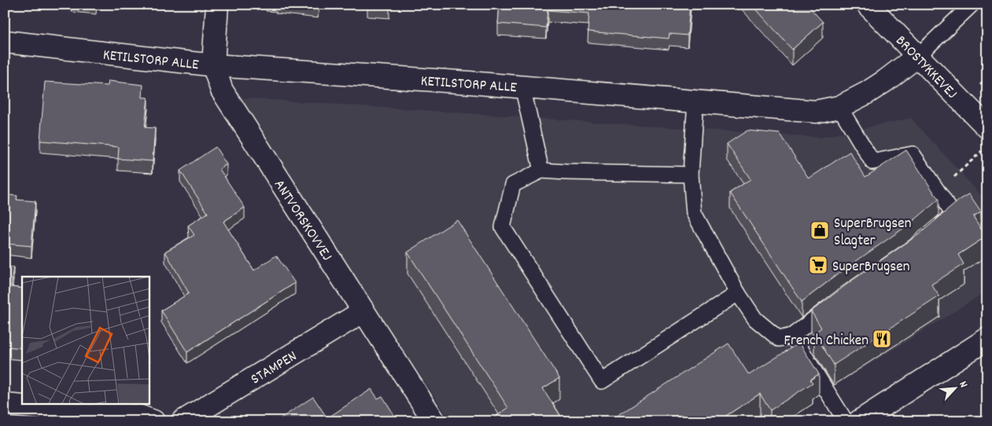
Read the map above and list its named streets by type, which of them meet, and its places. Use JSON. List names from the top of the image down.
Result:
{
  "streets": {
    "street": [
      "KETILSTORP ALLE",
      "BROSTYKKEVEJ",
      "ANTVORSKOVVEJ",
      "STAMPEN"
    ]
  },
  "crossings": [
    ["KETILSTORP ALLE", "BROSTYKKEVEJ"],
    ["KETILSTORP ALLE", "ANTVORSKOVVEJ"],
    ["ANTVORSKOVVEJ", "STAMPEN"]
  ],
  "places": {
    "shop": ["SuperBrugsen Slagter"],
    "supermarket": ["SuperBrugsen"],
    "restaurant": ["French Chicken"]
  },
  "north": "top right"
}
